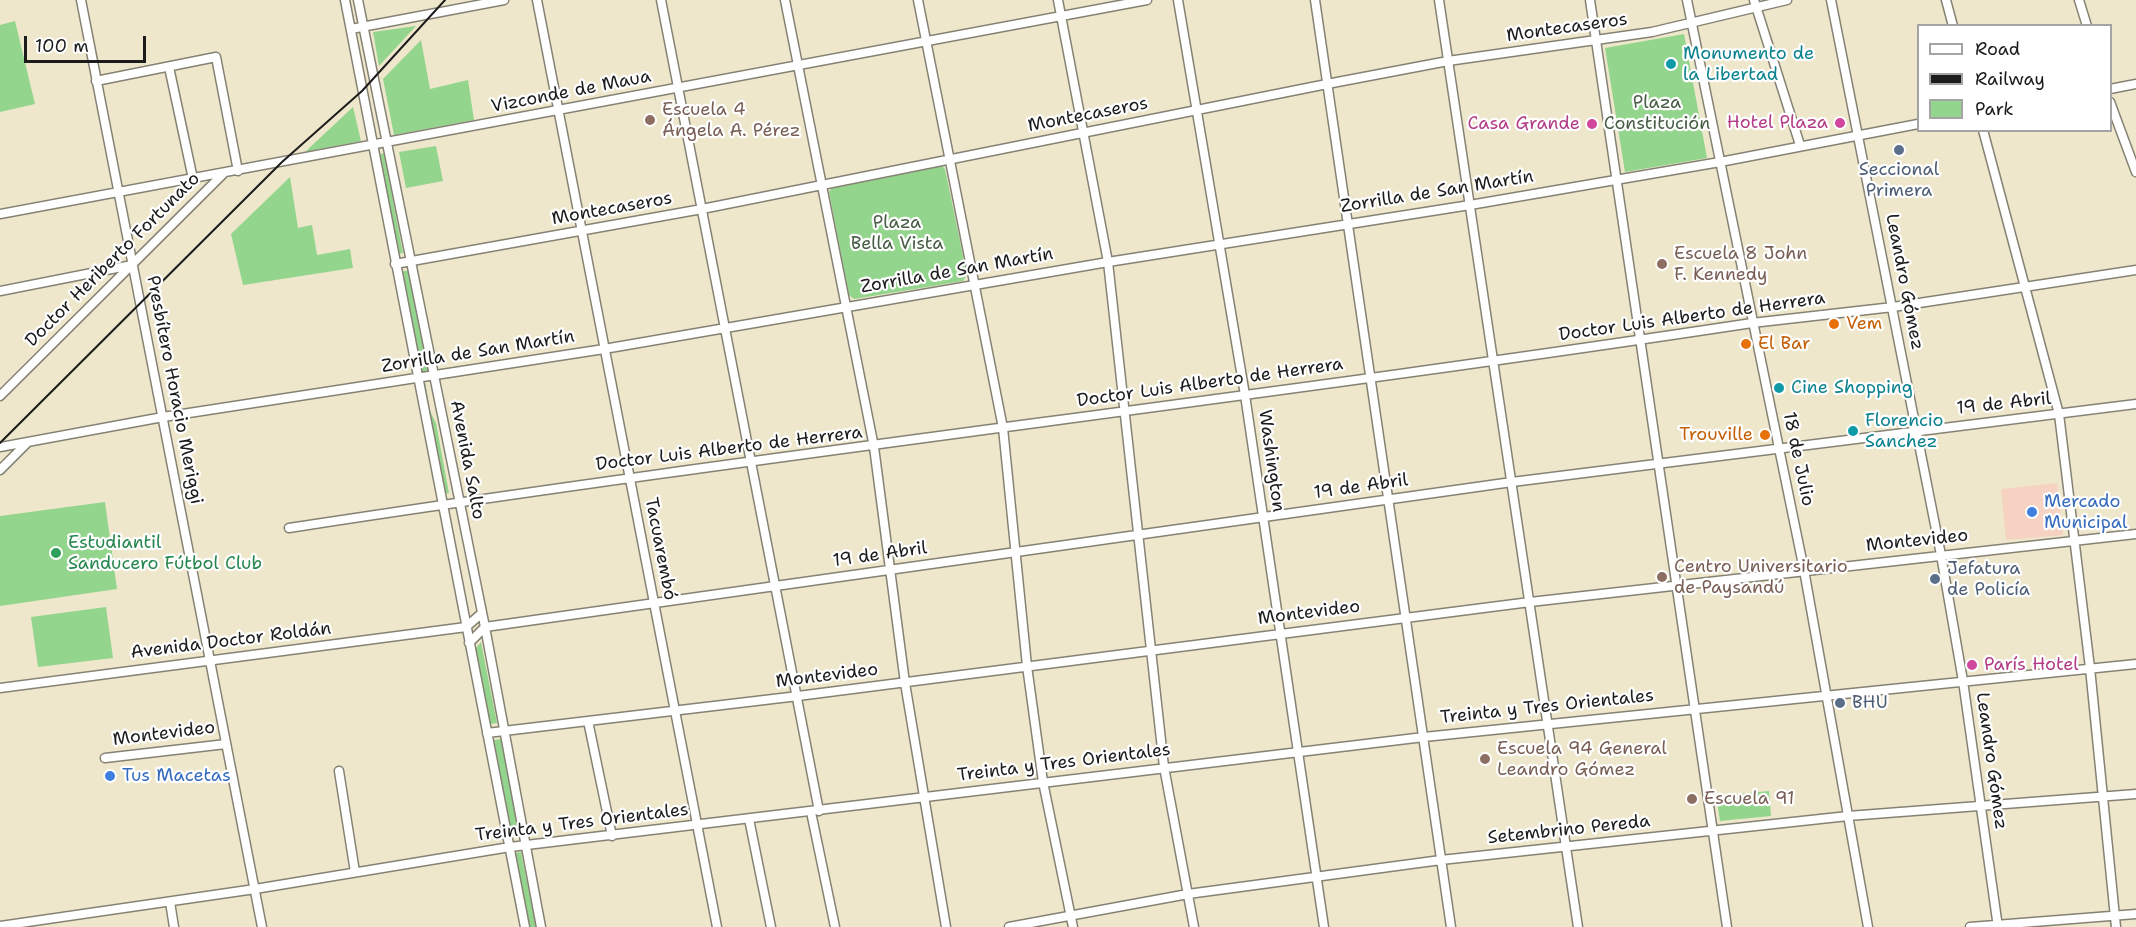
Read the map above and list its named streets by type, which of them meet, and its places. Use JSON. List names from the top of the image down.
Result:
{
  "streets": {
    "street": [
      "Montecaseros",
      "Vizconde de Maua",
      "Zorrilla de San Martín",
      "Doctor Heriberto Fortunato",
      "Leandro Gómez",
      "Doctor Luis Alberto de Herrera",
      "Presbítero Horacio Meriggi",
      "19 de Abril",
      "18 de Julio",
      "Avenida Salto",
      "Washington",
      "Montevideo",
      "Tacuarembó",
      "Avenida Doctor Roldán",
      "Treinta y Tres Orientales",
      "Setembrino Pereda"
    ]
  },
  "crossings": [
    ["Montecaseros", "18 de Julio"],
    ["Montecaseros", "Avenida Salto"],
    ["Montecaseros", "Washington"],
    ["Montecaseros", "Tacuarembó"],
    ["Vizconde de Maua", "Doctor Heriberto Fortunato"],
    ["Vizconde de Maua", "Presbítero Horacio Meriggi"],
    ["Vizconde de Maua", "Avenida Salto"],
    ["Vizconde de Maua", "Tacuarembó"],
    ["Zorrilla de San Martín", "Leandro Gómez"],
    ["Zorrilla de San Martín", "Presbítero Horacio Meriggi"],
    ["Zorrilla de San Martín", "18 de Julio"],
    ["Zorrilla de San Martín", "Avenida Salto"],
    ["Zorrilla de San Martín", "Washington"],
    ["Zorrilla de San Martín", "Tacuarembó"],
    ["Doctor Heriberto Fortunato", "Presbítero Horacio Meriggi"],
    ["Leandro Gómez", "Doctor Luis Alberto de Herrera"],
    ["Leandro Gómez", "19 de Abril"],
    ["Leandro Gómez", "Montevideo"],
    ["Leandro Gómez", "Treinta y Tres Orientales"],
    ["Leandro Gómez", "Setembrino Pereda"],
    ["Doctor Luis Alberto de Herrera", "18 de Julio"],
    ["Doctor Luis Alberto de Herrera", "Avenida Salto"],
    ["Doctor Luis Alberto de Herrera", "Washington"],
    ["Doctor Luis Alberto de Herrera", "Tacuarembó"],
    ["Presbítero Horacio Meriggi", "Montevideo"],
    ["Presbítero Horacio Meriggi", "Avenida Doctor Roldán"],
    ["Presbítero Horacio Meriggi", "Treinta y Tres Orientales"],
    ["19 de Abril", "18 de Julio"],
    ["19 de Abril", "Avenida Salto"],
    ["19 de Abril", "Washington"],
    ["19 de Abril", "Tacuarembó"],
    ["18 de Julio", "Montevideo"],
    ["18 de Julio", "Treinta y Tres Orientales"],
    ["18 de Julio", "Setembrino Pereda"],
    ["Avenida Salto", "Montevideo"],
    ["Avenida Salto", "Avenida Doctor Roldán"],
    ["Avenida Salto", "Treinta y Tres Orientales"],
    ["Washington", "Montevideo"],
    ["Washington", "Treinta y Tres Orientales"],
    ["Washington", "Setembrino Pereda"],
    ["Montevideo", "Tacuarembó"],
    ["Tacuarembó", "Treinta y Tres Orientales"]
  ],
  "parks": ["Plaza Constitución", "Plaza Bella Vista"],
  "places": [
    "Monumento de la Libertad",
    "Escuela 4 Ángela A. Pérez",
    "Hotel Plaza",
    "Casa Grande",
    "Seccional Primera",
    "Escuela 8 John F. Kennedy",
    "Vem",
    "El Bar",
    "Cine Shopping",
    "Florencio Sanchez",
    "Trouville",
    "Mercado Municipal",
    "Estudiantil Sanducero Fútbol Club",
    "Centro Universitario de Paysandú",
    "Jefatura de Policía",
    "París Hotel",
    "BHU",
    "Escuela 94 General Leandro Gómez",
    "Tus Macetas",
    "Escuela 91"
  ],
  "legend": ["Road", "Railway", "Park"],
  "scale_bar": "100 m"
}
